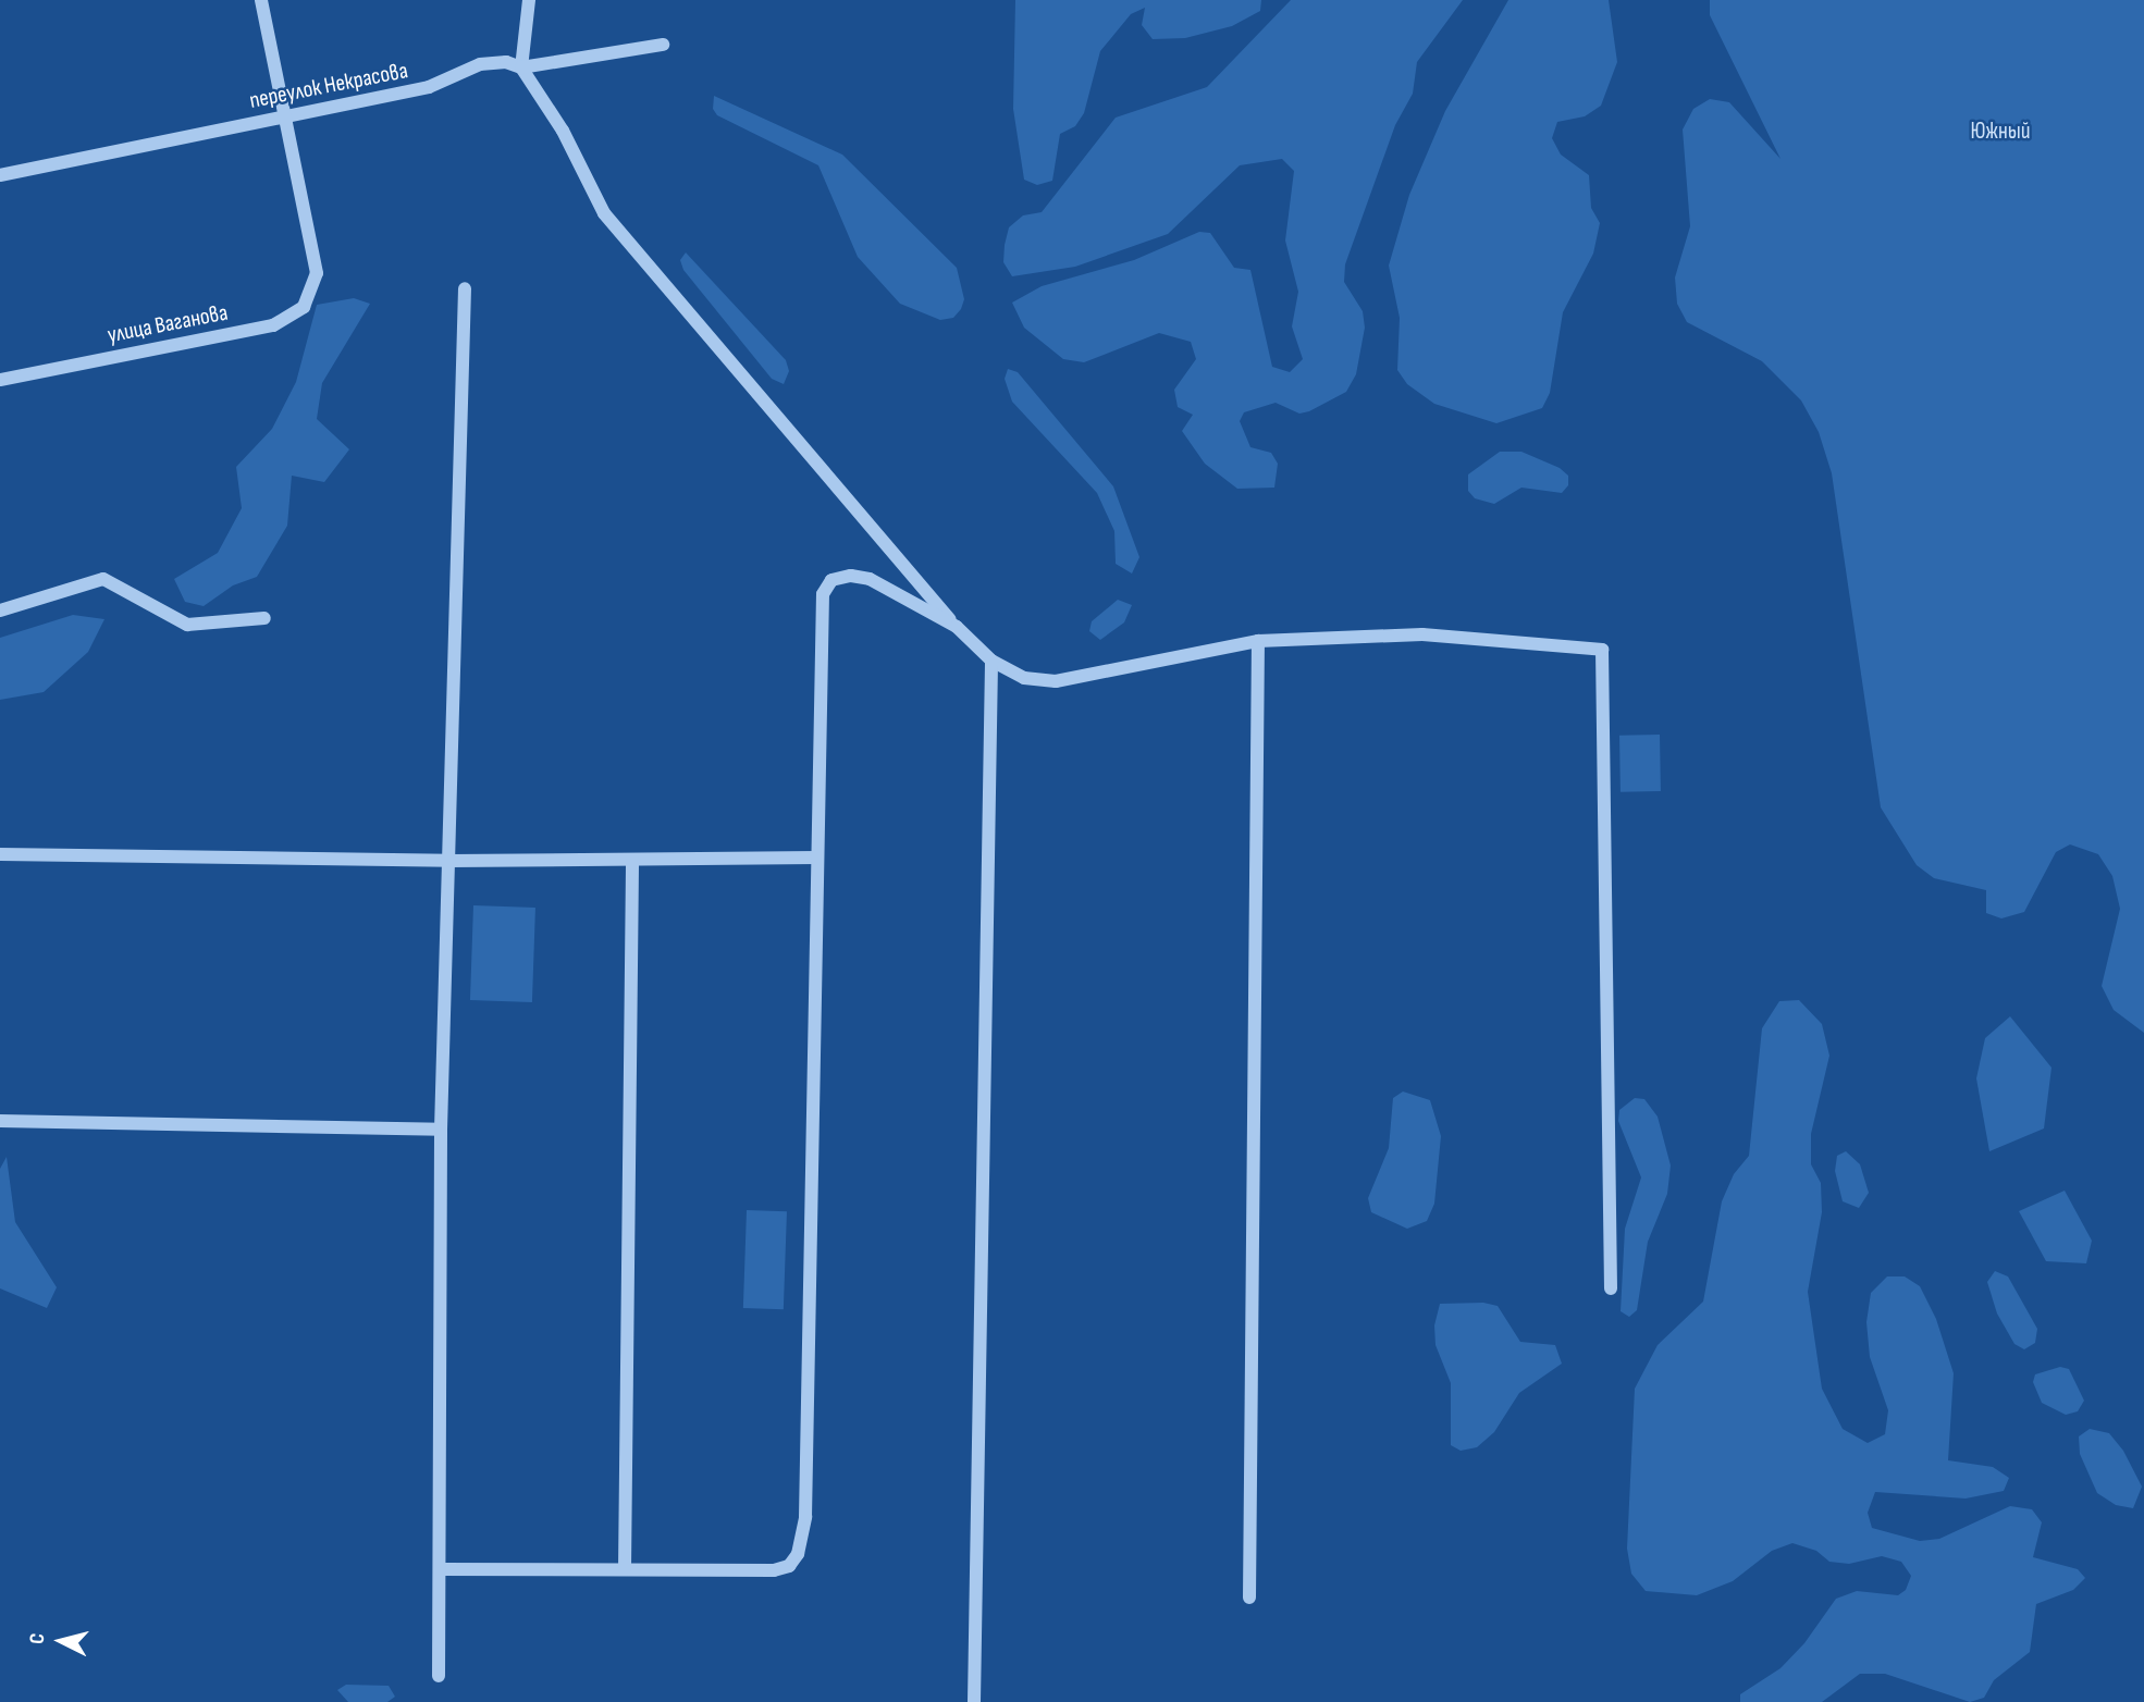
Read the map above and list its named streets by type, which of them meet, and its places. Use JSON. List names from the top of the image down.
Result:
{
  "streets": {
    "street": ["переулок Некрасова", "улица Ваганова"]
  },
  "crossings": [
    ["переулок Некрасова", "улица Ваганова"]
  ],
  "parks": ["Южный"],
  "north": "left"
}
